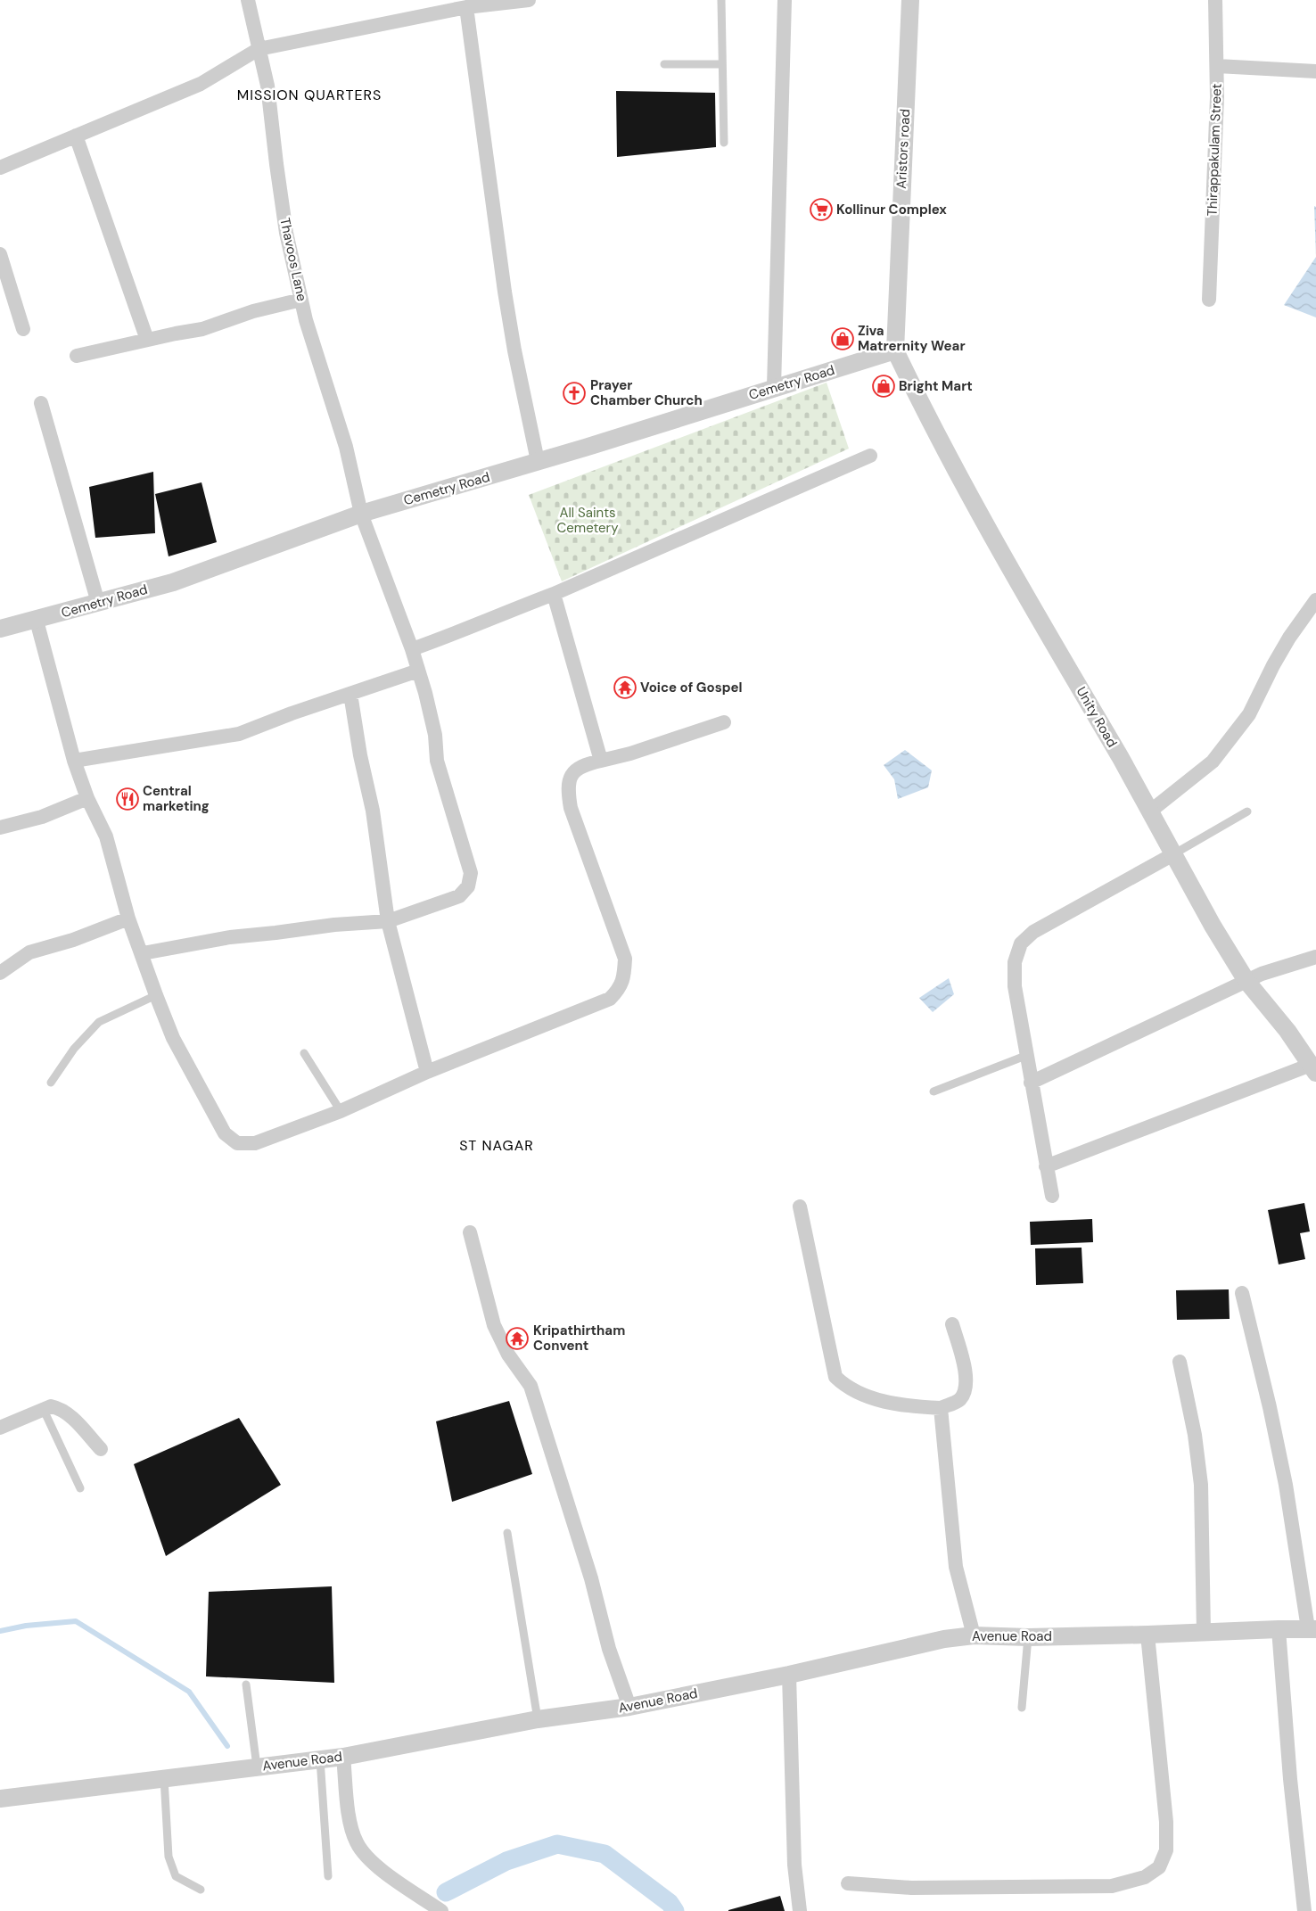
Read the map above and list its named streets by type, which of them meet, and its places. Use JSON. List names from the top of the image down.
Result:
{
  "streets": {
    "street": [
      "Aristors road",
      "Thirappakulam Street",
      "Thavoos Lane",
      "Cemetry Road",
      "Unity Road",
      "Avenue Road"
    ]
  },
  "crossings": [
    ["Aristors road", "Cemetry Road"],
    ["Aristors road", "Unity Road"],
    ["Thavoos Lane", "Cemetry Road"],
    ["Cemetry Road", "Unity Road"]
  ],
  "districts": ["MISSION QUARTERS", "ST NAGAR"],
  "parks": ["All Saints Cemetery"],
  "places": {
    "supermarket": ["Kollinur Complex"],
    "shop": ["Ziva Matrernity Wear", "Bright Mart"],
    "church": ["Prayer Chamber Church"],
    "temple": ["Voice of Gospel", "Kripathirtham Convent"],
    "restaurant": ["Central marketing"]
  }
}
